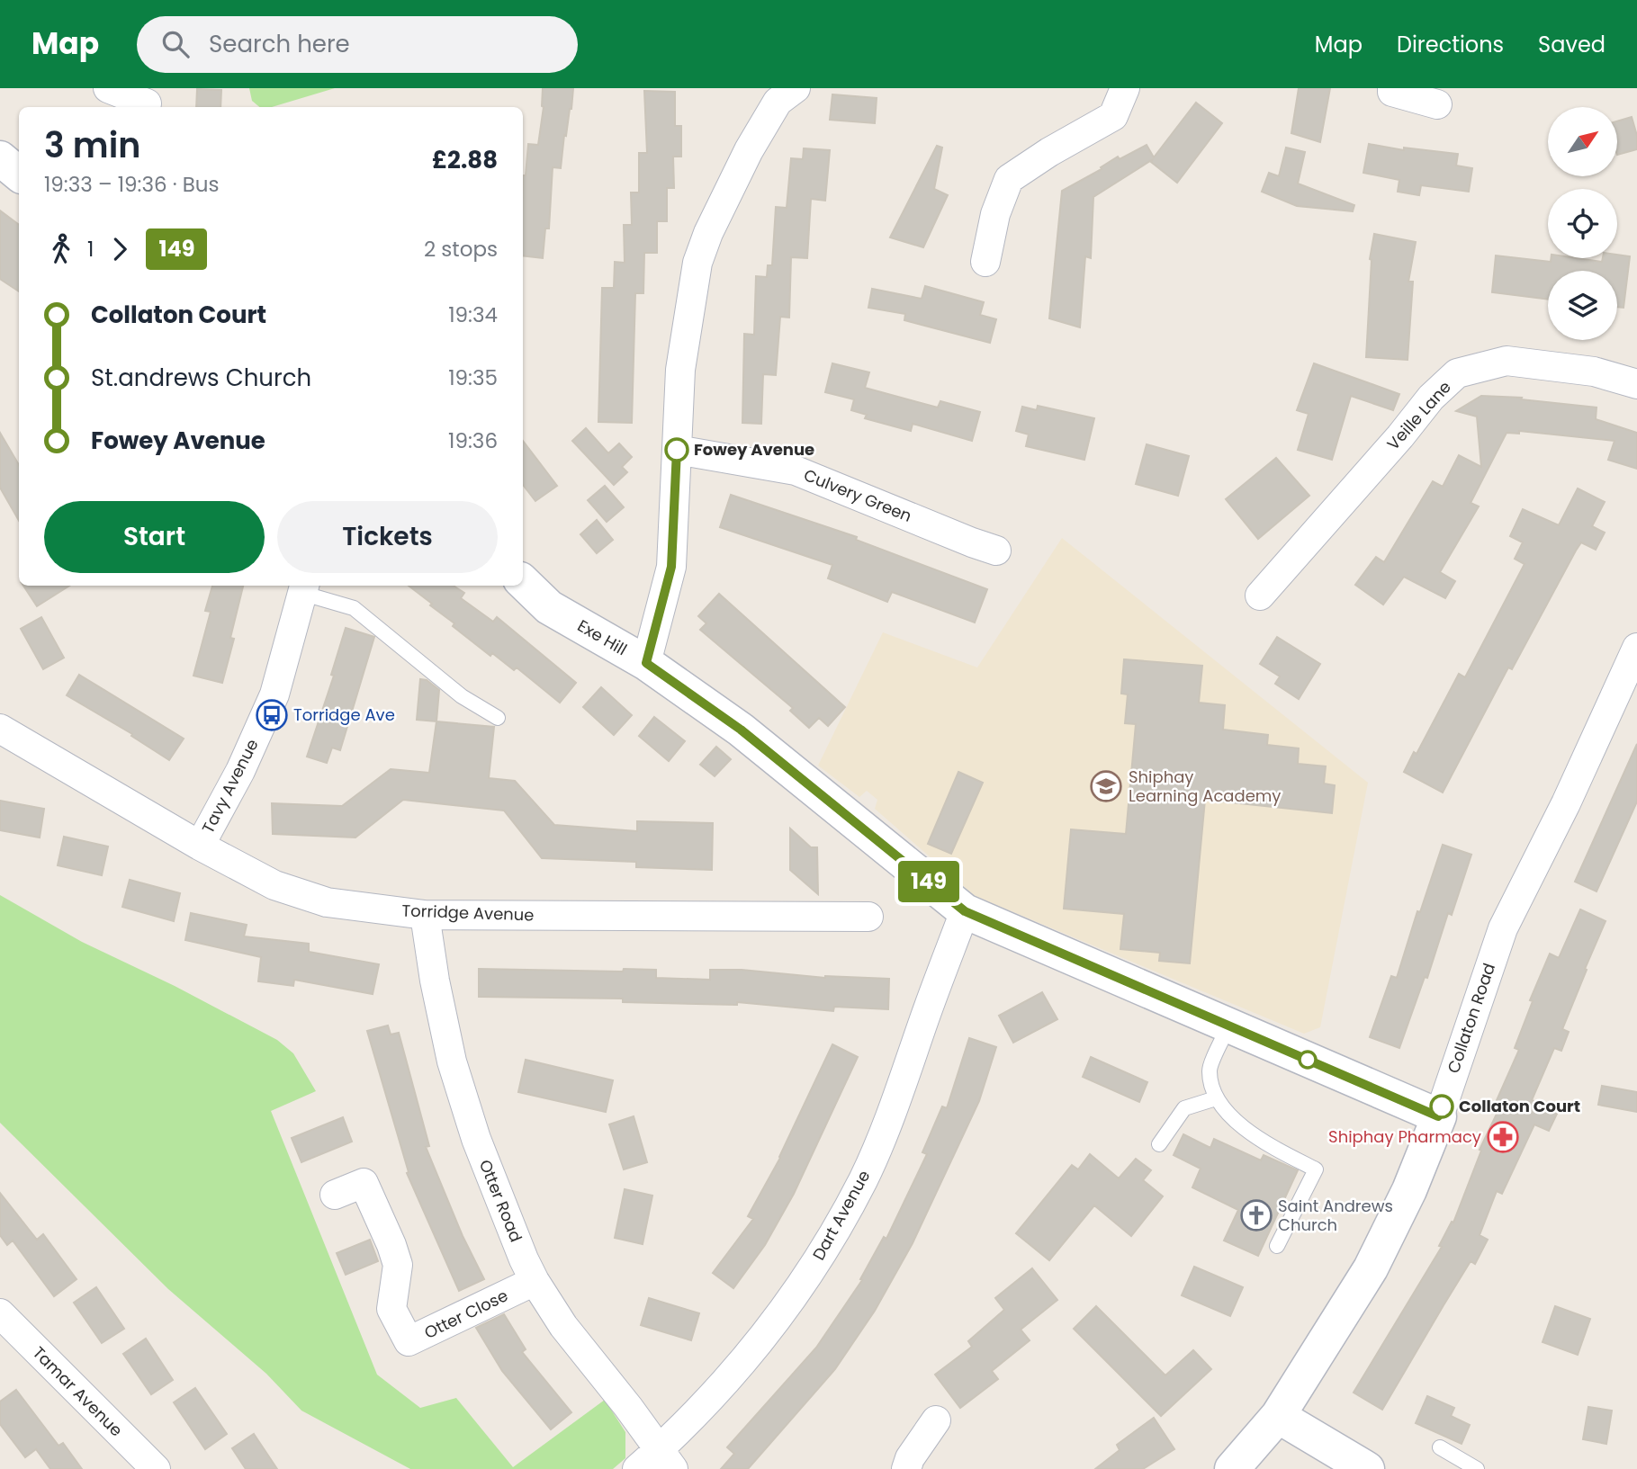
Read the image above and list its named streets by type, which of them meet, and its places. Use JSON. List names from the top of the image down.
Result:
{
  "streets": {
    "street": [
      "Veille Lane",
      "Culvery Green",
      "Exe Hill",
      "Tavy Avenue",
      "Torridge Avenue",
      "Collaton Road",
      "Otter Road",
      "Dart Avenue",
      "Otter Close",
      "Tamar Avenue"
    ]
  },
  "crossings": [
    ["Exe Hill", "Collaton Road"],
    ["Exe Hill", "Dart Avenue"],
    ["Tavy Avenue", "Torridge Avenue"],
    ["Torridge Avenue", "Otter Road"],
    ["Otter Road", "Dart Avenue"],
    ["Otter Road", "Otter Close"]
  ],
  "places": {
    "other": ["Fowey Avenue", "Collaton Court"],
    "bus stop": ["Torridge Ave"],
    "school or university": ["Shiphay Learning Academy"],
    "pharmacy": ["Shiphay Pharmacy"],
    "church": ["Saint Andrews Church"]
  },
  "lines": ["bus line 149"],
  "north": "top right",
  "page": {
    "header": "Map",
    "search": "Search here",
    "nav": ["Map", "Directions", "Saved"],
    "on_map": "149",
    "heading": ["3 min", "19:33 – 19:36 · Bus", "£2.88"],
    "legs": ["1", "149", "2 stops"],
    "list": [
      {
        "name": "Collaton Court",
        "value": "19:34"
      },
      {
        "name": "St.andrews Church",
        "value": "19:35"
      },
      {
        "name": "Fowey Avenue",
        "value": "19:36"
      }
    ],
    "buttons": ["Start", "Tickets"]
  }
}
